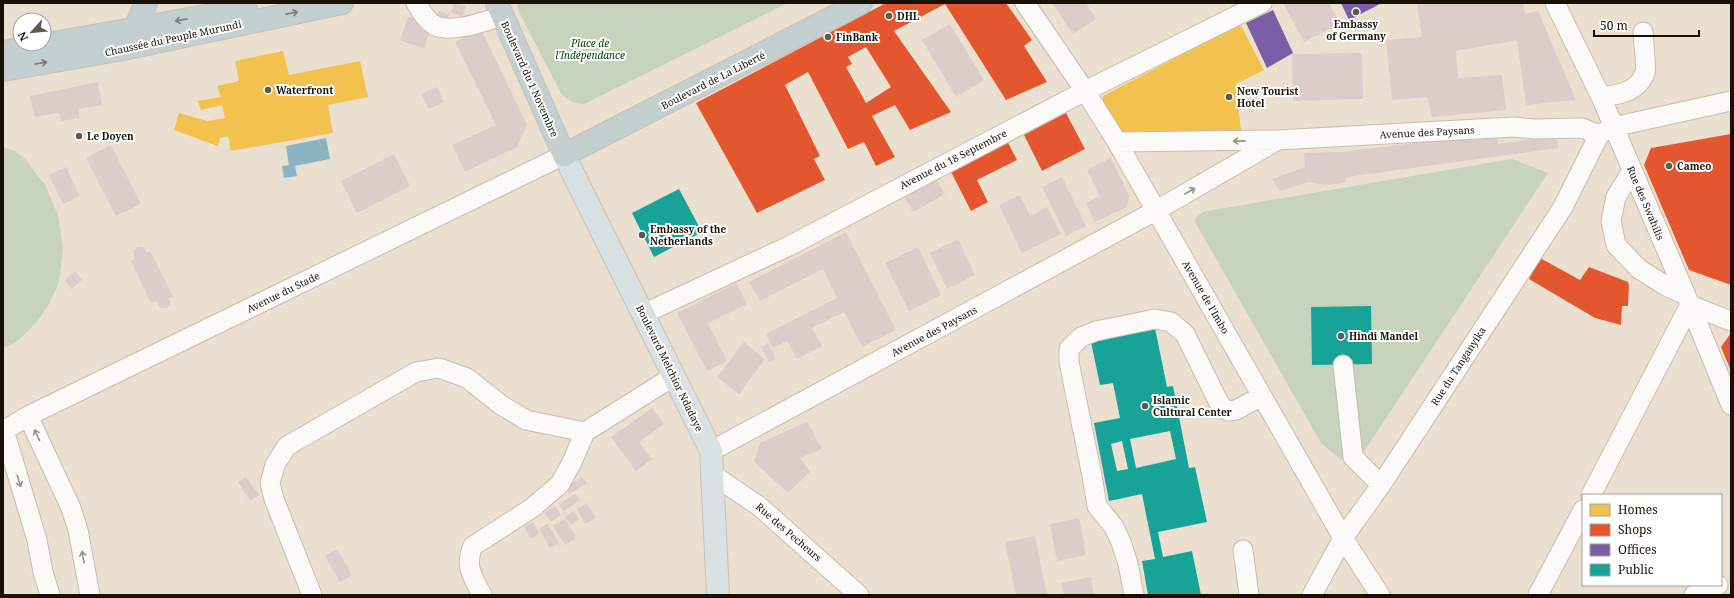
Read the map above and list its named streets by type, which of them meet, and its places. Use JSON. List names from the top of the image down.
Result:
{
  "streets": {
    "highway": ["Chaussée du Peuple Murundi", "Boulevard du 1 Novembre", "Boulevard de La Liberté"],
    "main road": ["Boulevard Melchior Ndadaye"],
    "street": [
      "Avenue des Paysans",
      "Avenue du 18 Septembre",
      "Rue des Swahilis",
      "Avenue du Stade",
      "Avenue de l'Imbo",
      "Rue du Tanganyika",
      "Rue des Pecheurs"
    ]
  },
  "crossings": [
    ["Boulevard du 1 Novembre", "Boulevard de La Liberté"],
    ["Boulevard du 1 Novembre", "Avenue du Stade"],
    ["Boulevard du 1 Novembre", "Boulevard Melchior Ndadaye"],
    ["Boulevard de La Liberté", "Avenue du Stade"],
    ["Boulevard de La Liberté", "Boulevard Melchior Ndadaye"],
    ["Avenue des Paysans", "Rue des Swahilis"],
    ["Avenue des Paysans", "Avenue de l'Imbo"],
    ["Avenue des Paysans", "Rue du Tanganyika"],
    ["Avenue des Paysans", "Boulevard Melchior Ndadaye"],
    ["Avenue du 18 Septembre", "Avenue de l'Imbo"],
    ["Avenue du 18 Septembre", "Boulevard Melchior Ndadaye"],
    ["Rue des Swahilis", "Rue du Tanganyika"],
    ["Avenue du Stade", "Boulevard Melchior Ndadaye"],
    ["Avenue de l'Imbo", "Rue du Tanganyika"],
    ["Boulevard Melchior Ndadaye", "Rue des Pecheurs"]
  ],
  "parks": ["Place de l'Indépendance"],
  "places": [
    "Embassy of Germany",
    "DHL",
    "FinBank",
    "Waterfront",
    "New Tourist Hotel",
    "Le Doyen",
    "Cameo",
    "Embassy of the Netherlands",
    "Hindi Mandel",
    "Islamic Cultural Center"
  ],
  "legend": [
    "Homes",
    "Shops",
    "Offices",
    "Public"
  ],
  "scale_bar": "50 m",
  "north": "bottom left"
}
